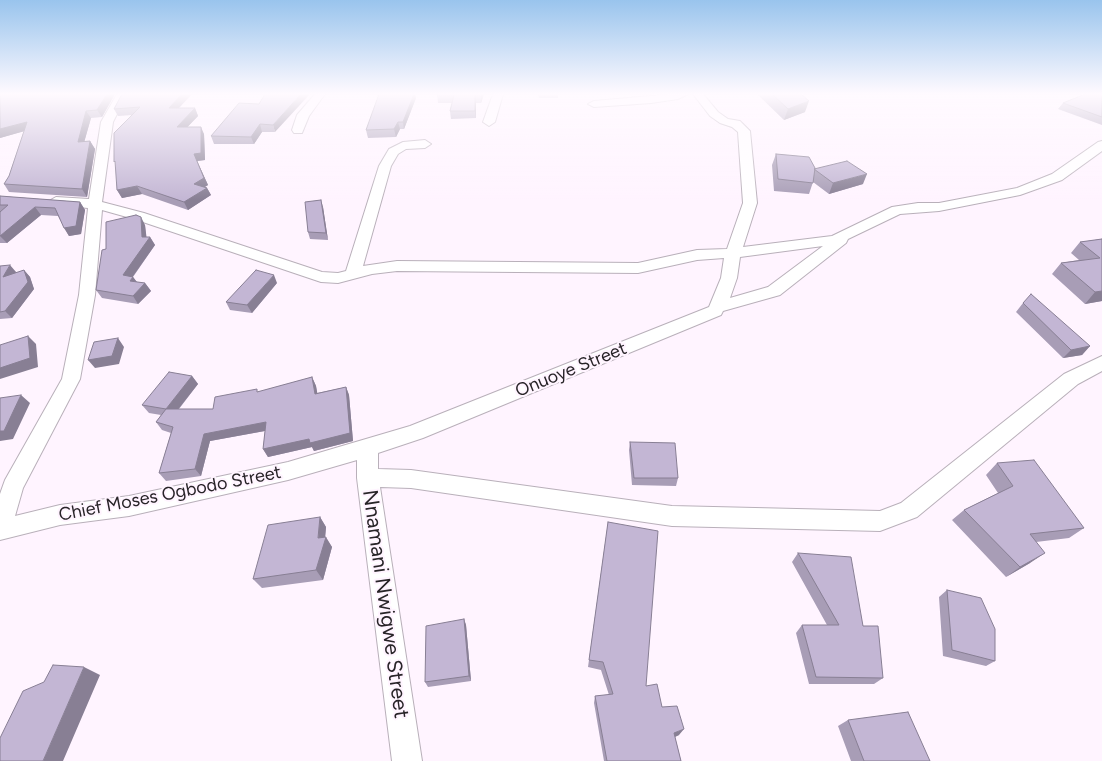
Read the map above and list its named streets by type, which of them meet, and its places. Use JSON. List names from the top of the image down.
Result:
{
  "streets": {
    "street": ["Onuoye Street", "Chief Moses Ogbodo Street", "Nnamani Nwigwe Street"]
  },
  "crossings": [
    ["Onuoye Street", "Chief Moses Ogbodo Street"],
    ["Onuoye Street", "Nnamani Nwigwe Street"],
    ["Chief Moses Ogbodo Street", "Nnamani Nwigwe Street"]
  ]
}
